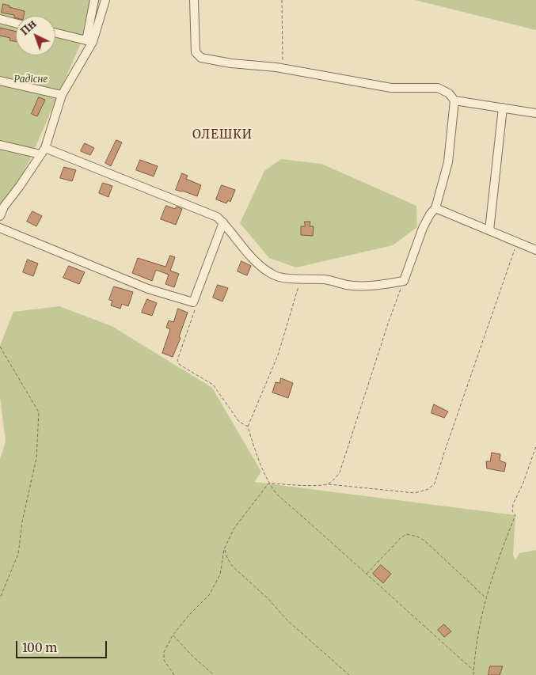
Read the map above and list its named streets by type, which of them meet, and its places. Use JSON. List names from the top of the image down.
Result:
{
  "districts": ["ОЛЕШКИ"],
  "parks": ["Радісне"],
  "scale_bar": "100 m",
  "north": "top left"
}
